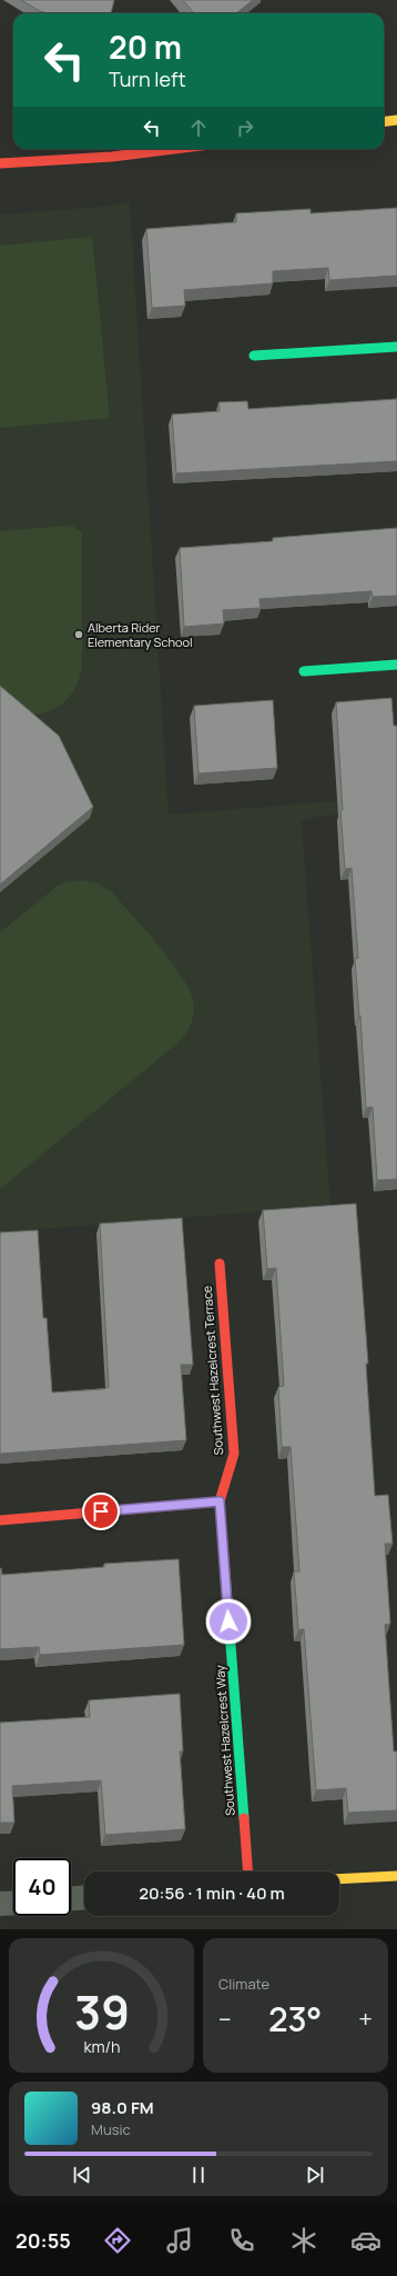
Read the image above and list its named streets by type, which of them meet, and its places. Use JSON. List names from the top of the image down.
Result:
{
  "streets": {
    "street": ["Southwest Hazelcrest Terrace", "Southwest Hazelcrest Way"]
  },
  "crossings": [
    ["Southwest Hazelcrest Terrace", "Southwest Hazelcrest Way"]
  ],
  "places": ["Alberta Rider Elementary School"],
  "page": {
    "turn": ["20 m", "Turn left"],
    "limit": "40",
    "trip": "20:56 · 1 min · 40 m",
    "tile": "Climate",
    "heat": ["−", "23°", "+"],
    "song": ["98.0 FM", "Music"],
    "tabs": "20:55",
    "gauge": ["39", "km/h"]
  }
}
